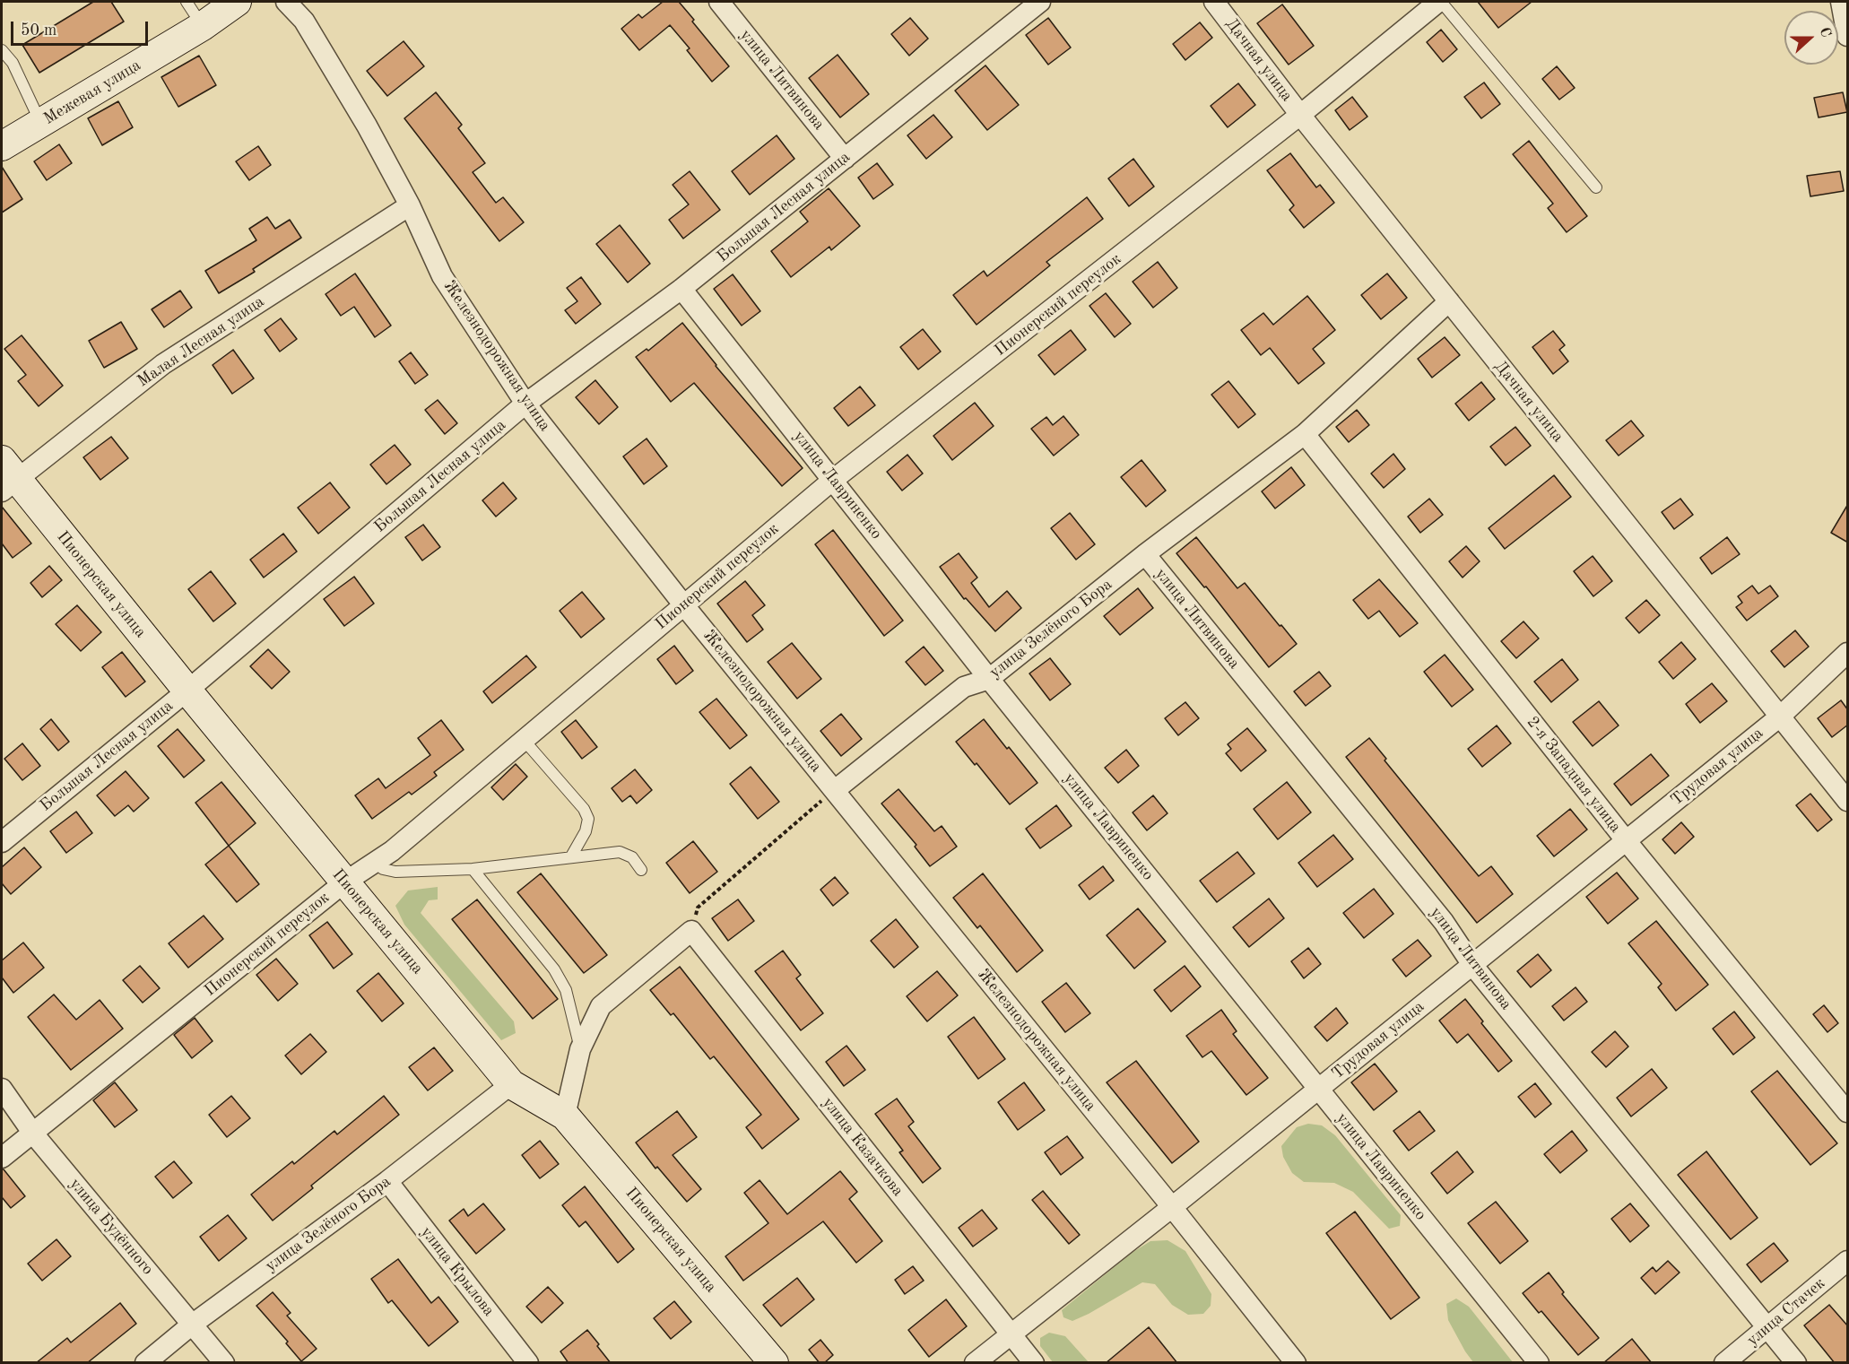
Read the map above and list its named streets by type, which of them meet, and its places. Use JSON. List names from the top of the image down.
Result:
{
  "streets": {
    "street": [
      "Дачная улица",
      "улица Литвинова",
      "Межевая улица",
      "Большая Лесная улица",
      "Пионерский переулок",
      "Малая Лесная улица",
      "Железнодорожная улица",
      "улица Лавриненко",
      "Пионерская улица",
      "улица Зелёного Бора",
      "Трудовая улица",
      "2-я Западная улица",
      "улица Казачкова",
      "улица Будённого",
      "улица Крылова",
      "улица Стачек"
    ]
  },
  "crossings": [
    ["Дачная улица", "Пионерский переулок"],
    ["Дачная улица", "улица Зелёного Бора"],
    ["Дачная улица", "Трудовая улица"],
    ["улица Литвинова", "Большая Лесная улица"],
    ["улица Литвинова", "улица Зелёного Бора"],
    ["улица Литвинова", "Трудовая улица"],
    ["улица Литвинова", "улица Стачек"],
    ["Большая Лесная улица", "Железнодорожная улица"],
    ["Большая Лесная улица", "улица Лавриненко"],
    ["Большая Лесная улица", "Пионерская улица"],
    ["Пионерский переулок", "Железнодорожная улица"],
    ["Пионерский переулок", "улица Лавриненко"],
    ["Пионерский переулок", "Пионерская улица"],
    ["Пионерский переулок", "улица Будённого"],
    ["Малая Лесная улица", "Железнодорожная улица"],
    ["Малая Лесная улица", "Пионерская улица"],
    ["Железнодорожная улица", "улица Зелёного Бора"],
    ["Железнодорожная улица", "Трудовая улица"],
    ["улица Лавриненко", "улица Зелёного Бора"],
    ["улица Лавриненко", "Трудовая улица"],
    ["Пионерская улица", "улица Зелёного Бора"],
    ["улица Зелёного Бора", "2-я Западная улица"],
    ["улица Зелёного Бора", "улица Будённого"],
    ["улица Зелёного Бора", "улица Крылова"],
    ["Трудовая улица", "2-я Западная улица"],
    ["Трудовая улица", "улица Казачкова"]
  ],
  "scale_bar": "50 m",
  "north": "right"
}
